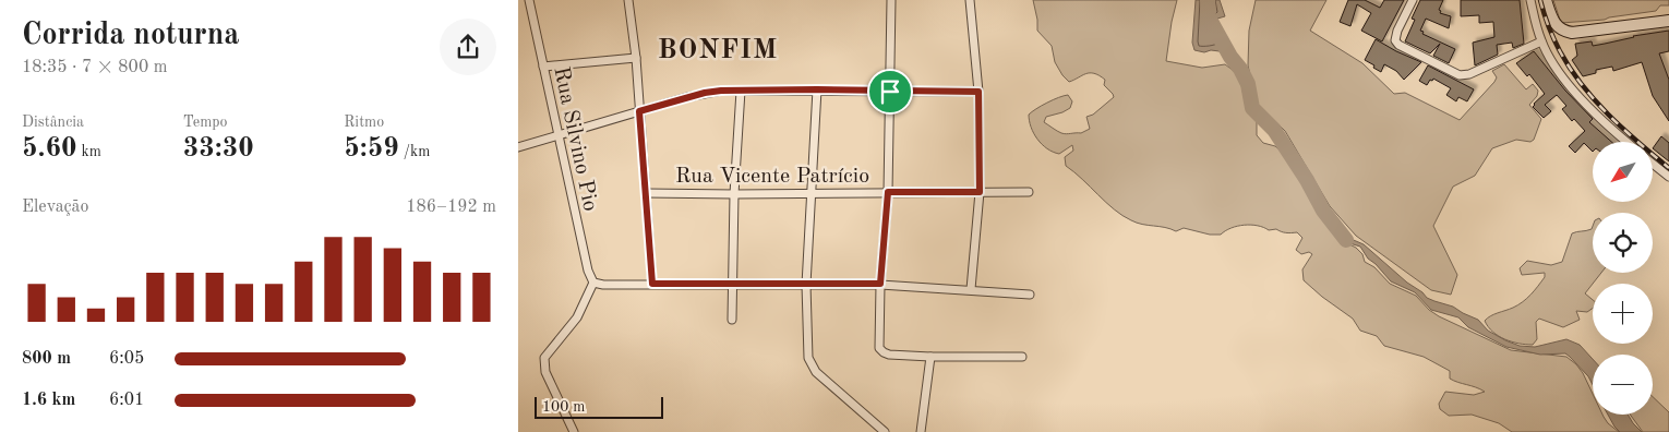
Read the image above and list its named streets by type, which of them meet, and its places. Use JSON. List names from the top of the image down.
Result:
{
  "streets": {
    "street": ["Rua Silvino Pio", "Rua Vicente Patrício"]
  },
  "districts": ["BONFIM"],
  "scale_bar": "100 m",
  "north": "bottom left",
  "page": {
    "heading": ["Corrida noturna", "18:35 · 7 × 800 m"],
    "stats": [
      ["Distância", "5.60 km"],
      ["Tempo", "33:30"],
      ["Ritmo", "5:59 /km"]
    ],
    "map_buttons": ["+", "−"],
    "chart": ["Elevação", "186–192 m"],
    "list": [
      {
        "name": "800 m",
        "note": "6:05"
      },
      {
        "name": "1.6 km",
        "note": "6:01"
      }
    ],
    "scale": "100 m"
  }
}
